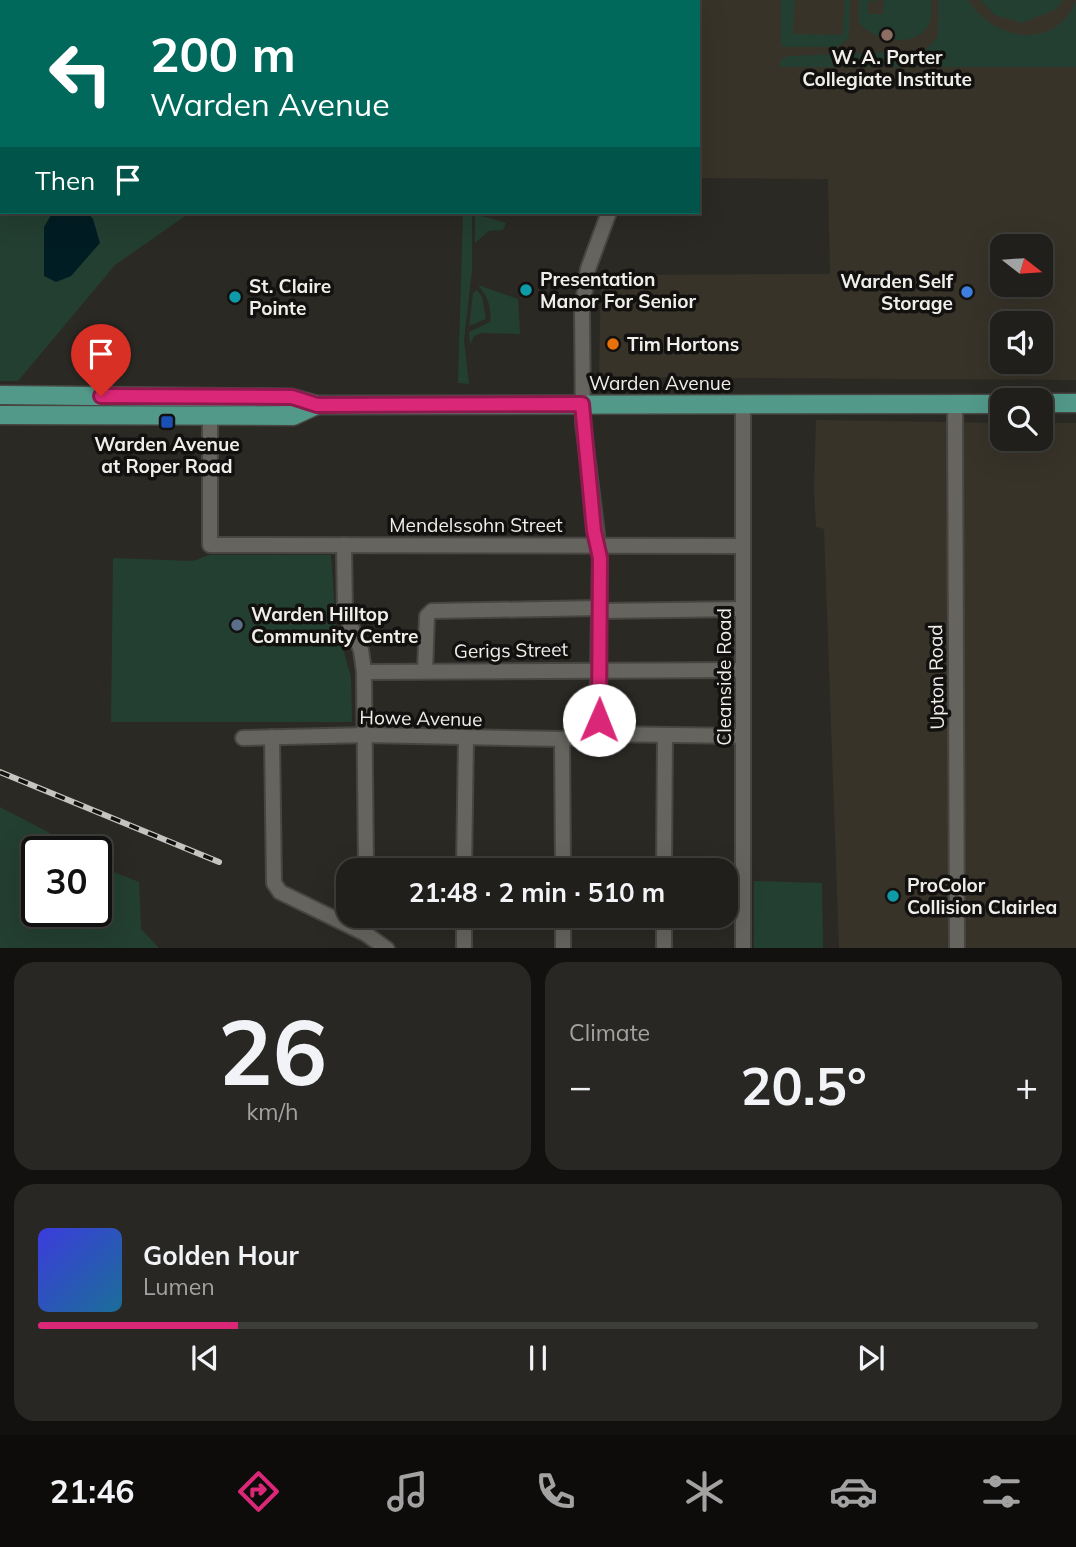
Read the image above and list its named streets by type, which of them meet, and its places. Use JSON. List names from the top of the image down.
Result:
{
  "streets": {
    "main road": ["Warden Avenue"],
    "street": [
      "Mendelssohn Street",
      "Gerigs Street",
      "Cleanside Road",
      "Upton Road",
      "Howe Avenue"
    ]
  },
  "crossings": [
    ["Warden Avenue", "Mendelssohn Street"],
    ["Warden Avenue", "Cleanside Road"],
    ["Warden Avenue", "Upton Road"],
    ["Mendelssohn Street", "Cleanside Road"],
    ["Gerigs Street", "Cleanside Road"],
    ["Cleanside Road", "Howe Avenue"]
  ],
  "places": {
    "other": [
      "W. A. Porter Collegiate Institute",
      "Presentation Manor For Senior",
      "Warden Self Storage",
      "St. Claire Pointe",
      "Tim Hortons",
      "Warden Hilltop Community Centre",
      "ProColor Collision Clairlea"
    ],
    "transit": ["Warden Avenue at Roper Road"]
  },
  "north": "right",
  "page": {
    "turn": ["200 m", "Warden Avenue"],
    "then": "Then",
    "limit": "30",
    "trip": "21:48 · 2 min · 510 m",
    "tile": [
      ["26", "km/h"],
      "Climate"
    ],
    "heat": ["−", "20.5°", "+"],
    "song": ["Golden Hour", "Lumen"],
    "tabs": "21:46"
  }
}
